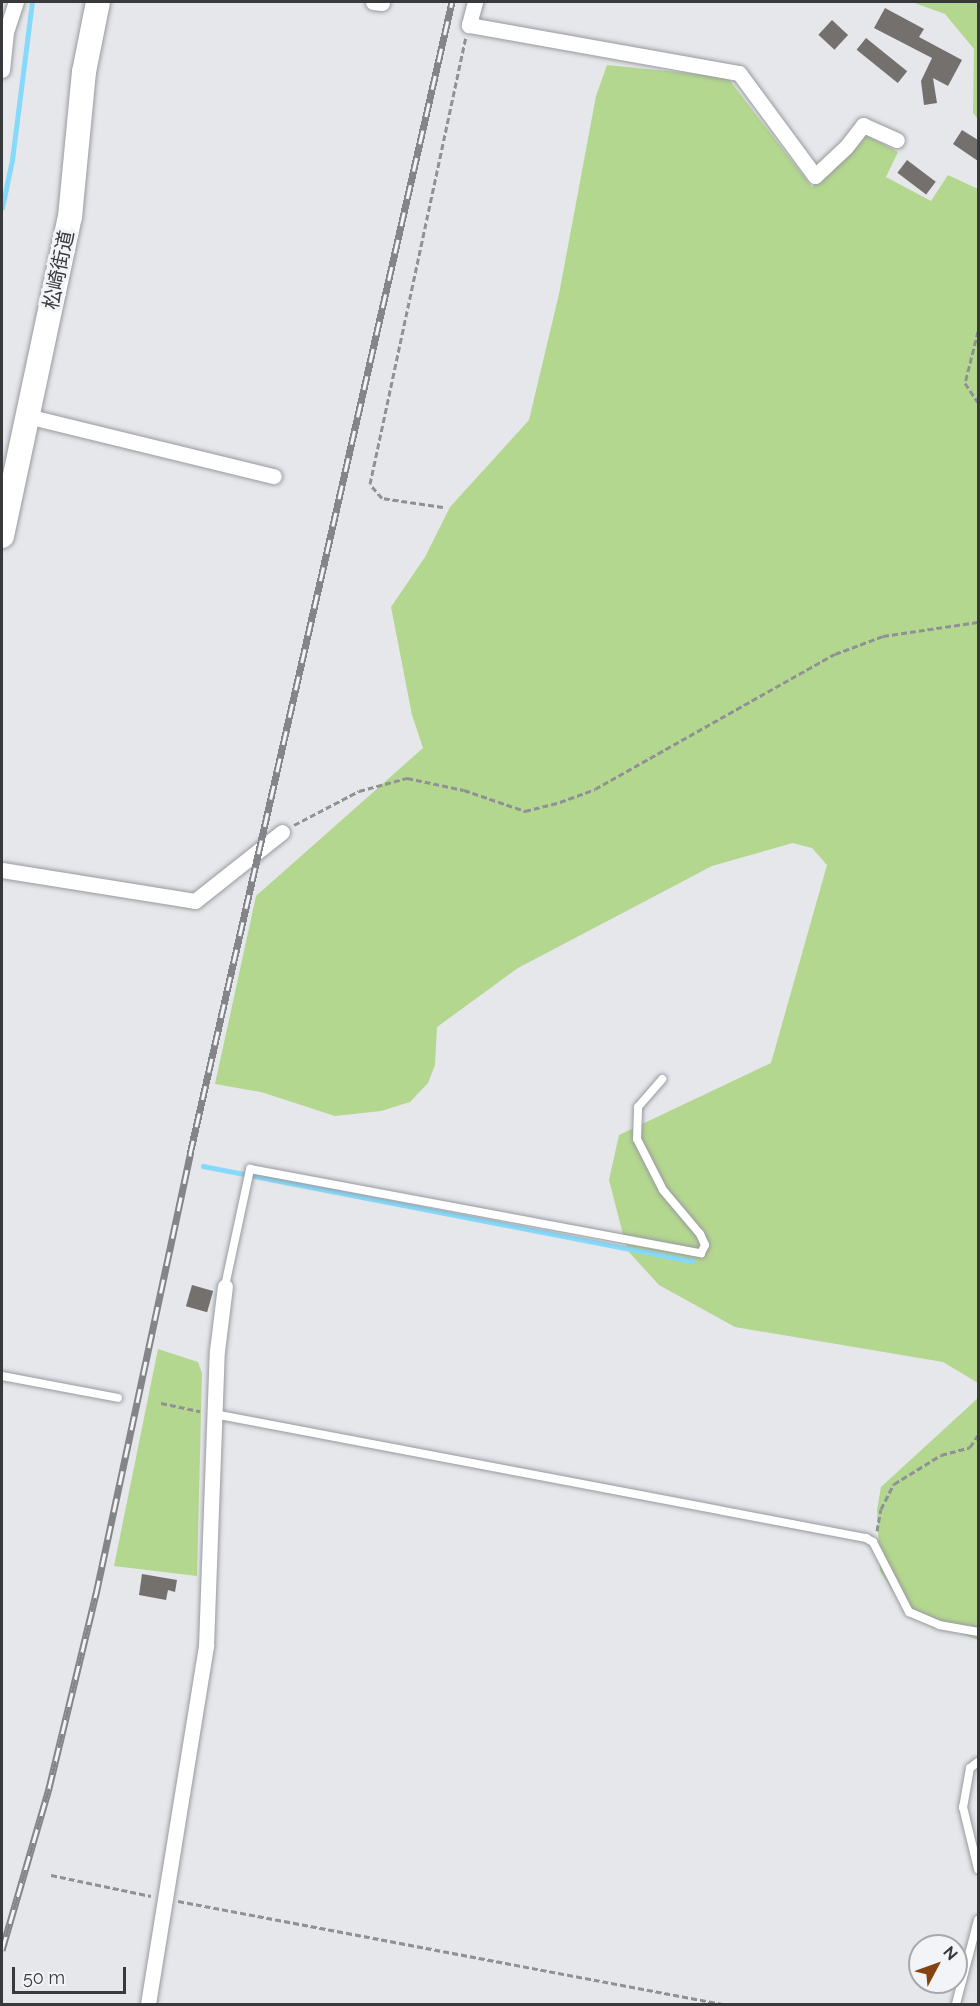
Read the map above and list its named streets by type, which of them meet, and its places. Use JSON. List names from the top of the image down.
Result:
{
  "streets": {
    "main road": ["松崎街道"]
  },
  "scale_bar": "50 m",
  "north": "top right"
}
